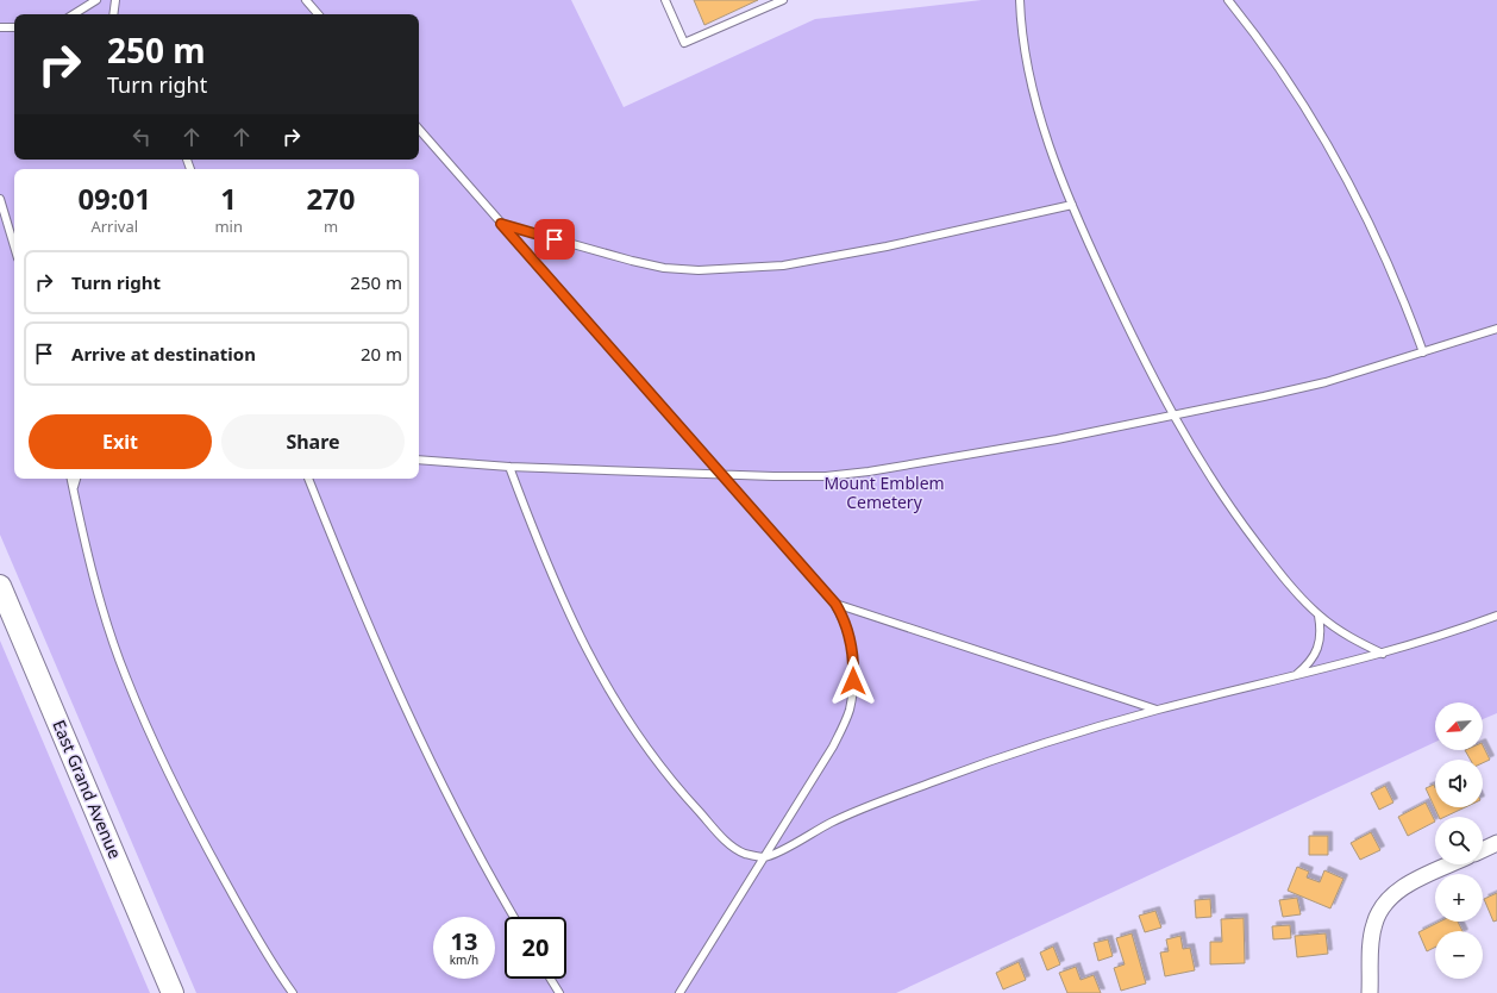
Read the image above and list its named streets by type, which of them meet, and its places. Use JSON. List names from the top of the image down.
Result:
{
  "streets": {
    "main road": ["East Grand Avenue"]
  },
  "parks": ["Mount Emblem Cemetery"],
  "north": "bottom left",
  "page": {
    "turn": ["250 m", "Turn right"],
    "eta": [
      "09:01",
      "Arrival",
      "1",
      "min",
      "270",
      "m"
    ],
    "list": [
      {
        "name": "Turn right",
        "value": "250 m"
      },
      {
        "name": "Arrive at destination",
        "value": "20 m"
      }
    ],
    "buttons": ["Exit", "Share"],
    "map_buttons": ["+", "−"],
    "speed": "13 km/h",
    "limit": "20"
  }
}
